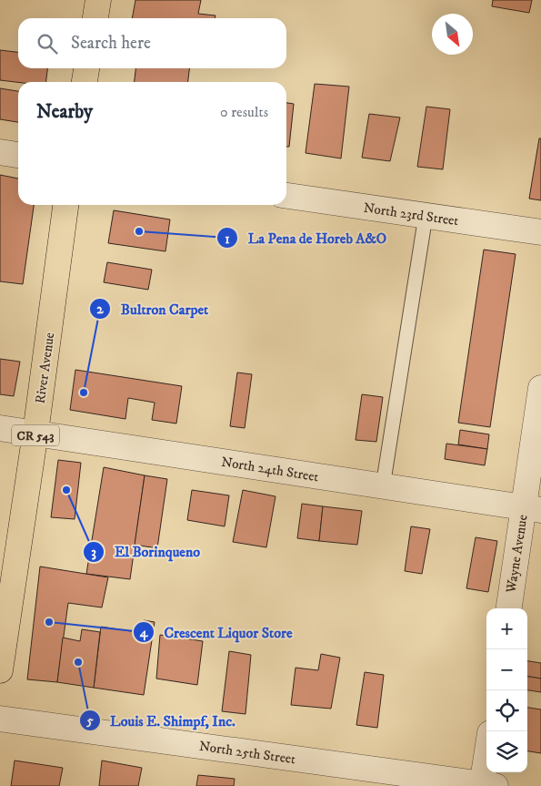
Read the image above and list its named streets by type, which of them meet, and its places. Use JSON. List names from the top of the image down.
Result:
{
  "streets": {
    "main road": ["River Avenue", "CR 543"],
    "street": [
      "North 23rd Street",
      "North 24th Street",
      "Wayne Avenue",
      "North 25th Street"
    ]
  },
  "crossings": [
    ["River Avenue", "North 24th Street"],
    ["North 24th Street", "Wayne Avenue"]
  ],
  "places": [
    "La Pena de Horeb A&O",
    "Bultron Carpet",
    "El Borinqueno",
    "Crescent Liquor Store",
    "Louis E. Shimpf, Inc."
  ],
  "north": "bottom right",
  "page": {
    "search": "Search here",
    "heading": ["Nearby", "0 results"],
    "map_buttons": ["+", "−"]
  }
}
